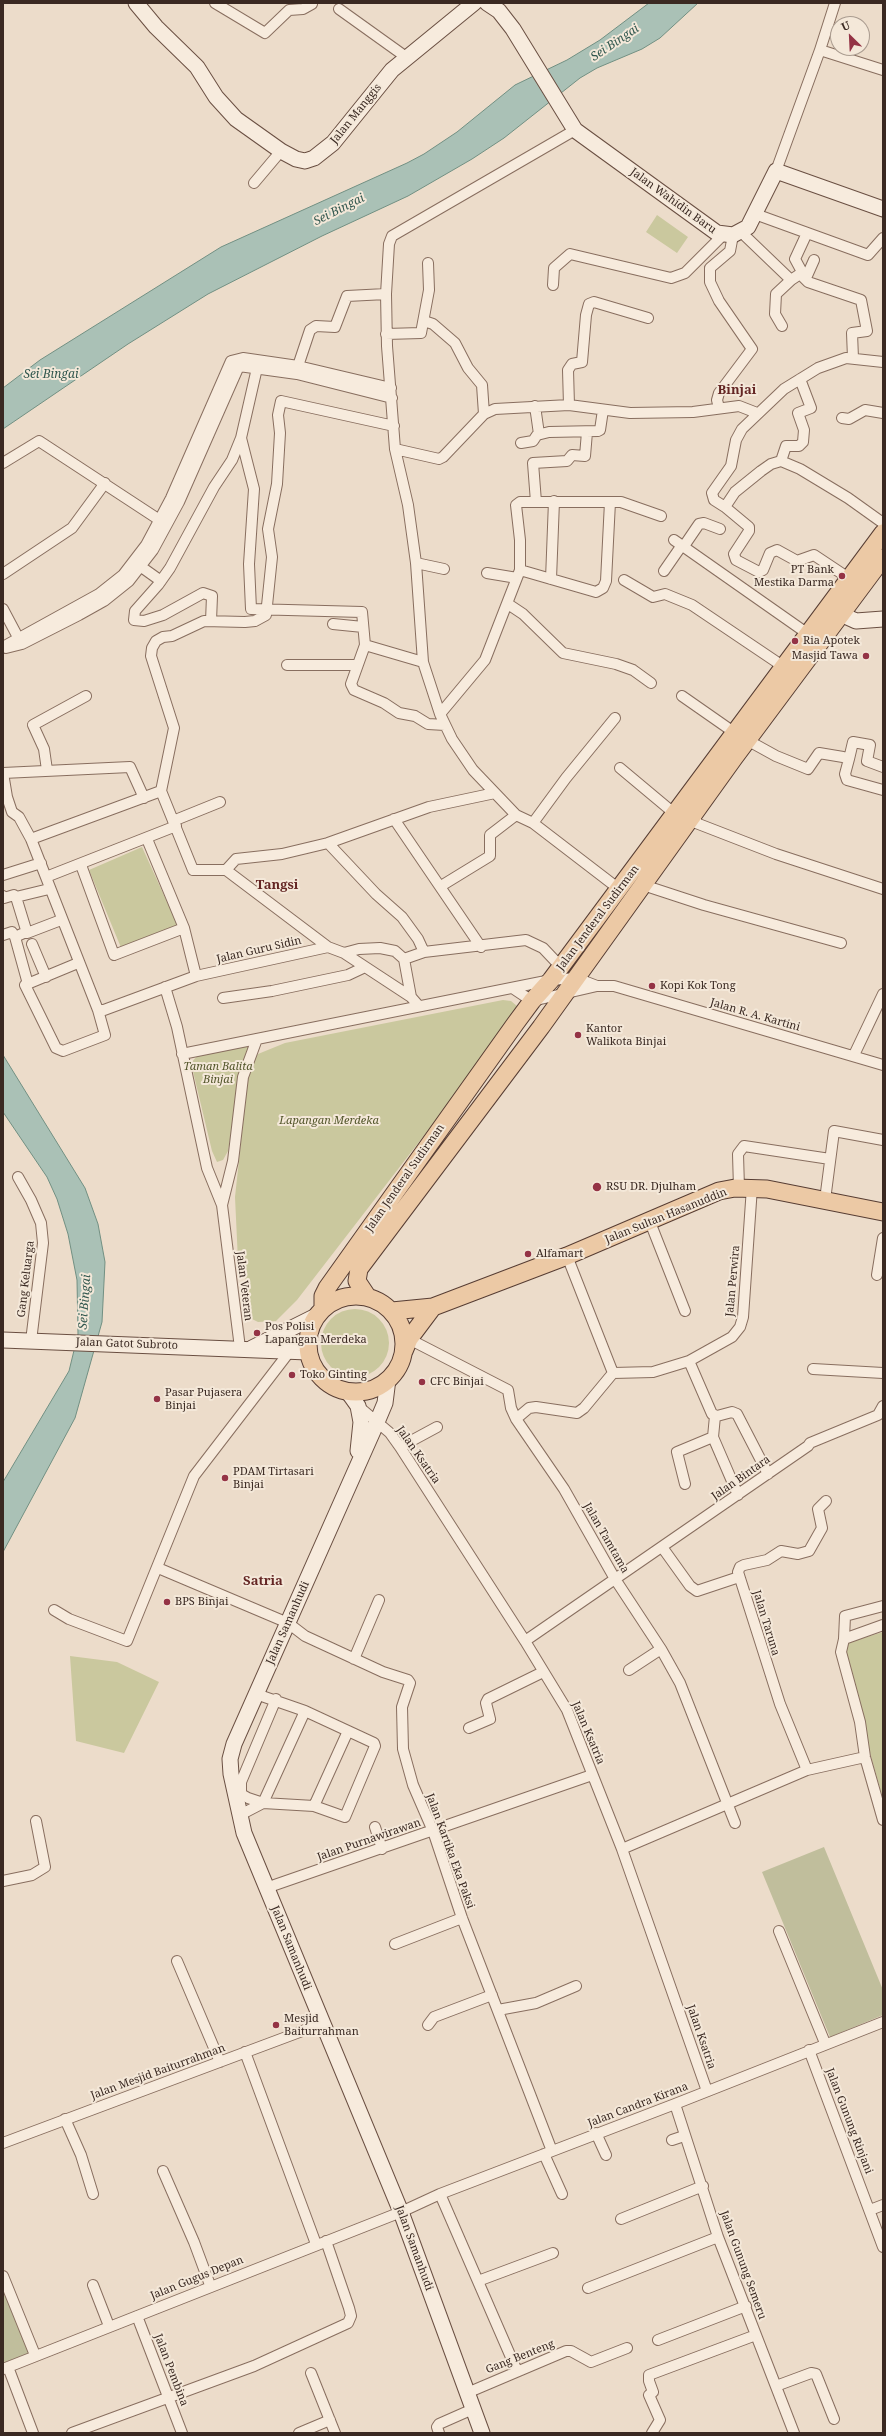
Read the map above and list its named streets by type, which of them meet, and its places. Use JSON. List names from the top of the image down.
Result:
{
  "streets": {
    "main road": ["Jalan Jenderal Sudirman", "Jalan Sultan Hasanuddin"],
    "street": [
      "Jalan Manggis",
      "Jalan Wahidin Baru",
      "Jalan Guru Sidin",
      "Jalan R. A. Kartini",
      "Gang Keluarga",
      "Jalan Perwira",
      "Jalan Veteran",
      "Jalan Gatot Subroto",
      "Jalan Ksatria",
      "Jalan Bintara",
      "Jalan Tamtama",
      "Jalan Samanhudi",
      "Jalan Taruna",
      "Jalan Purnawirawan",
      "Jalan Kartika Eka Paksi",
      "Jalan Mesjid Baiturrahman",
      "Jalan Candra Kirana",
      "Jalan Gunung Rinjani",
      "Jalan Gunung Semeru",
      "Jalan Gugus Depan",
      "Gang Benteng",
      "Jalan Pembina"
    ]
  },
  "crossings": [
    ["Jalan Jenderal Sudirman", "Jalan R. A. Kartini"],
    ["Jalan Jenderal Sudirman", "Jalan Sultan Hasanuddin"],
    ["Jalan Jenderal Sudirman", "Jalan Gatot Subroto"],
    ["Jalan Jenderal Sudirman", "Jalan Ksatria"],
    ["Jalan Jenderal Sudirman", "Jalan Samanhudi"],
    ["Jalan Sultan Hasanuddin", "Jalan Perwira"],
    ["Jalan Sultan Hasanuddin", "Jalan Gatot Subroto"],
    ["Jalan Sultan Hasanuddin", "Jalan Ksatria"],
    ["Jalan Sultan Hasanuddin", "Jalan Samanhudi"],
    ["Gang Keluarga", "Jalan Gatot Subroto"],
    ["Jalan Veteran", "Jalan Gatot Subroto"],
    ["Jalan Gatot Subroto", "Jalan Ksatria"],
    ["Jalan Gatot Subroto", "Jalan Samanhudi"],
    ["Jalan Ksatria", "Jalan Bintara"],
    ["Jalan Ksatria", "Jalan Samanhudi"],
    ["Jalan Ksatria", "Jalan Purnawirawan"],
    ["Jalan Ksatria", "Jalan Candra Kirana"],
    ["Jalan Bintara", "Jalan Tamtama"],
    ["Jalan Samanhudi", "Jalan Purnawirawan"],
    ["Jalan Samanhudi", "Jalan Kartika Eka Paksi"],
    ["Jalan Samanhudi", "Jalan Mesjid Baiturrahman"],
    ["Jalan Samanhudi", "Jalan Candra Kirana"],
    ["Jalan Samanhudi", "Jalan Gugus Depan"],
    ["Jalan Samanhudi", "Gang Benteng"],
    ["Jalan Purnawirawan", "Jalan Kartika Eka Paksi"],
    ["Jalan Kartika Eka Paksi", "Jalan Candra Kirana"],
    ["Jalan Candra Kirana", "Jalan Gunung Rinjani"],
    ["Jalan Candra Kirana", "Jalan Gunung Semeru"],
    ["Jalan Candra Kirana", "Jalan Gugus Depan"],
    ["Jalan Gugus Depan", "Jalan Pembina"]
  ],
  "districts": ["Binjai", "Tangsi", "Satria"],
  "water": ["Sei Bingai"],
  "parks": ["Taman Balita Binjai", "Lapangan Merdeka"],
  "places": [
    "PT Bank Mestika Darma",
    "Ria Apotek",
    "Masjid Tawa",
    "Kopi Kok Tong",
    "Kantor Walikota Binjai",
    "RSU DR. Djulham",
    "Alfamart",
    "Pos Polisi Lapangan Merdeka",
    "Toko Ginting",
    "CFC Binjai",
    "Pasar Pujasera Binjai",
    "PDAM Tirtasari Binjai",
    "BPS Binjai",
    "Mesjid Baiturrahman"
  ],
  "north": "top left"
}
